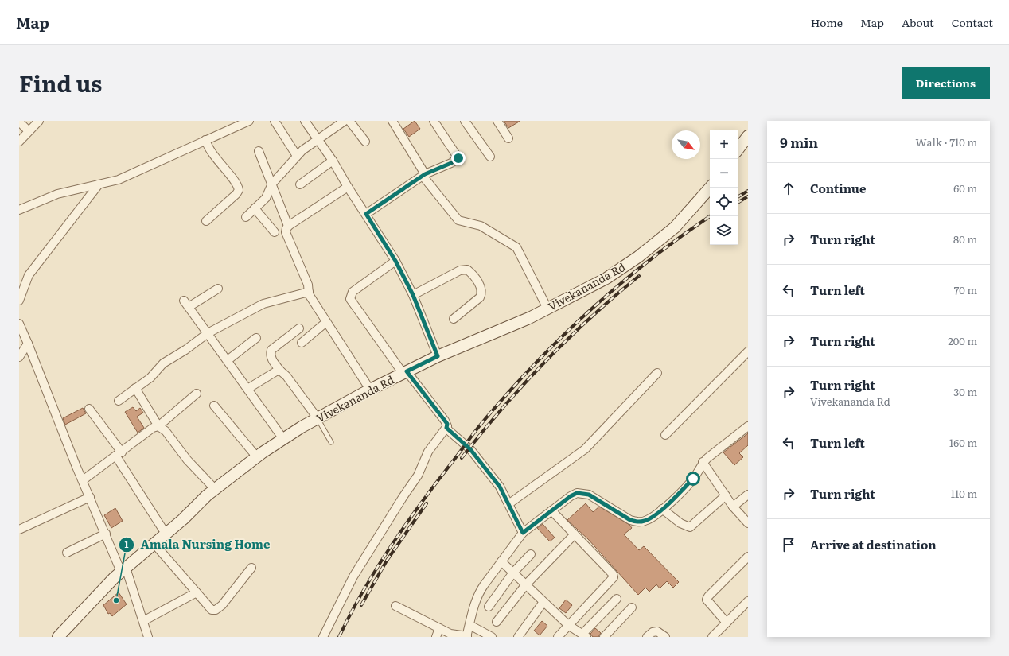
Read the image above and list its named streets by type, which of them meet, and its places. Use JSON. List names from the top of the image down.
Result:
{
  "streets": {
    "street": ["Vivekananda Rd"]
  },
  "places": ["Amala Nursing Home"],
  "north": "bottom right",
  "page": {
    "header": "Map",
    "nav": [
      "Home",
      "Map",
      "About",
      "Contact"
    ],
    "title": "Find us",
    "buttons": "Directions",
    "heading": ["9 min", "Walk · 710 m"],
    "map_buttons": ["+", "−"],
    "list": [
      ["Continue", "60 m"],
      ["Turn right", "80 m"],
      ["Turn left", "70 m"],
      ["Turn right", "200 m"],
      ["Turn right", "Vivekananda Rd", "30 m"],
      ["Turn left", "160 m"],
      ["Turn right", "110 m"],
      "Arrive at destination"
    ]
  }
}
